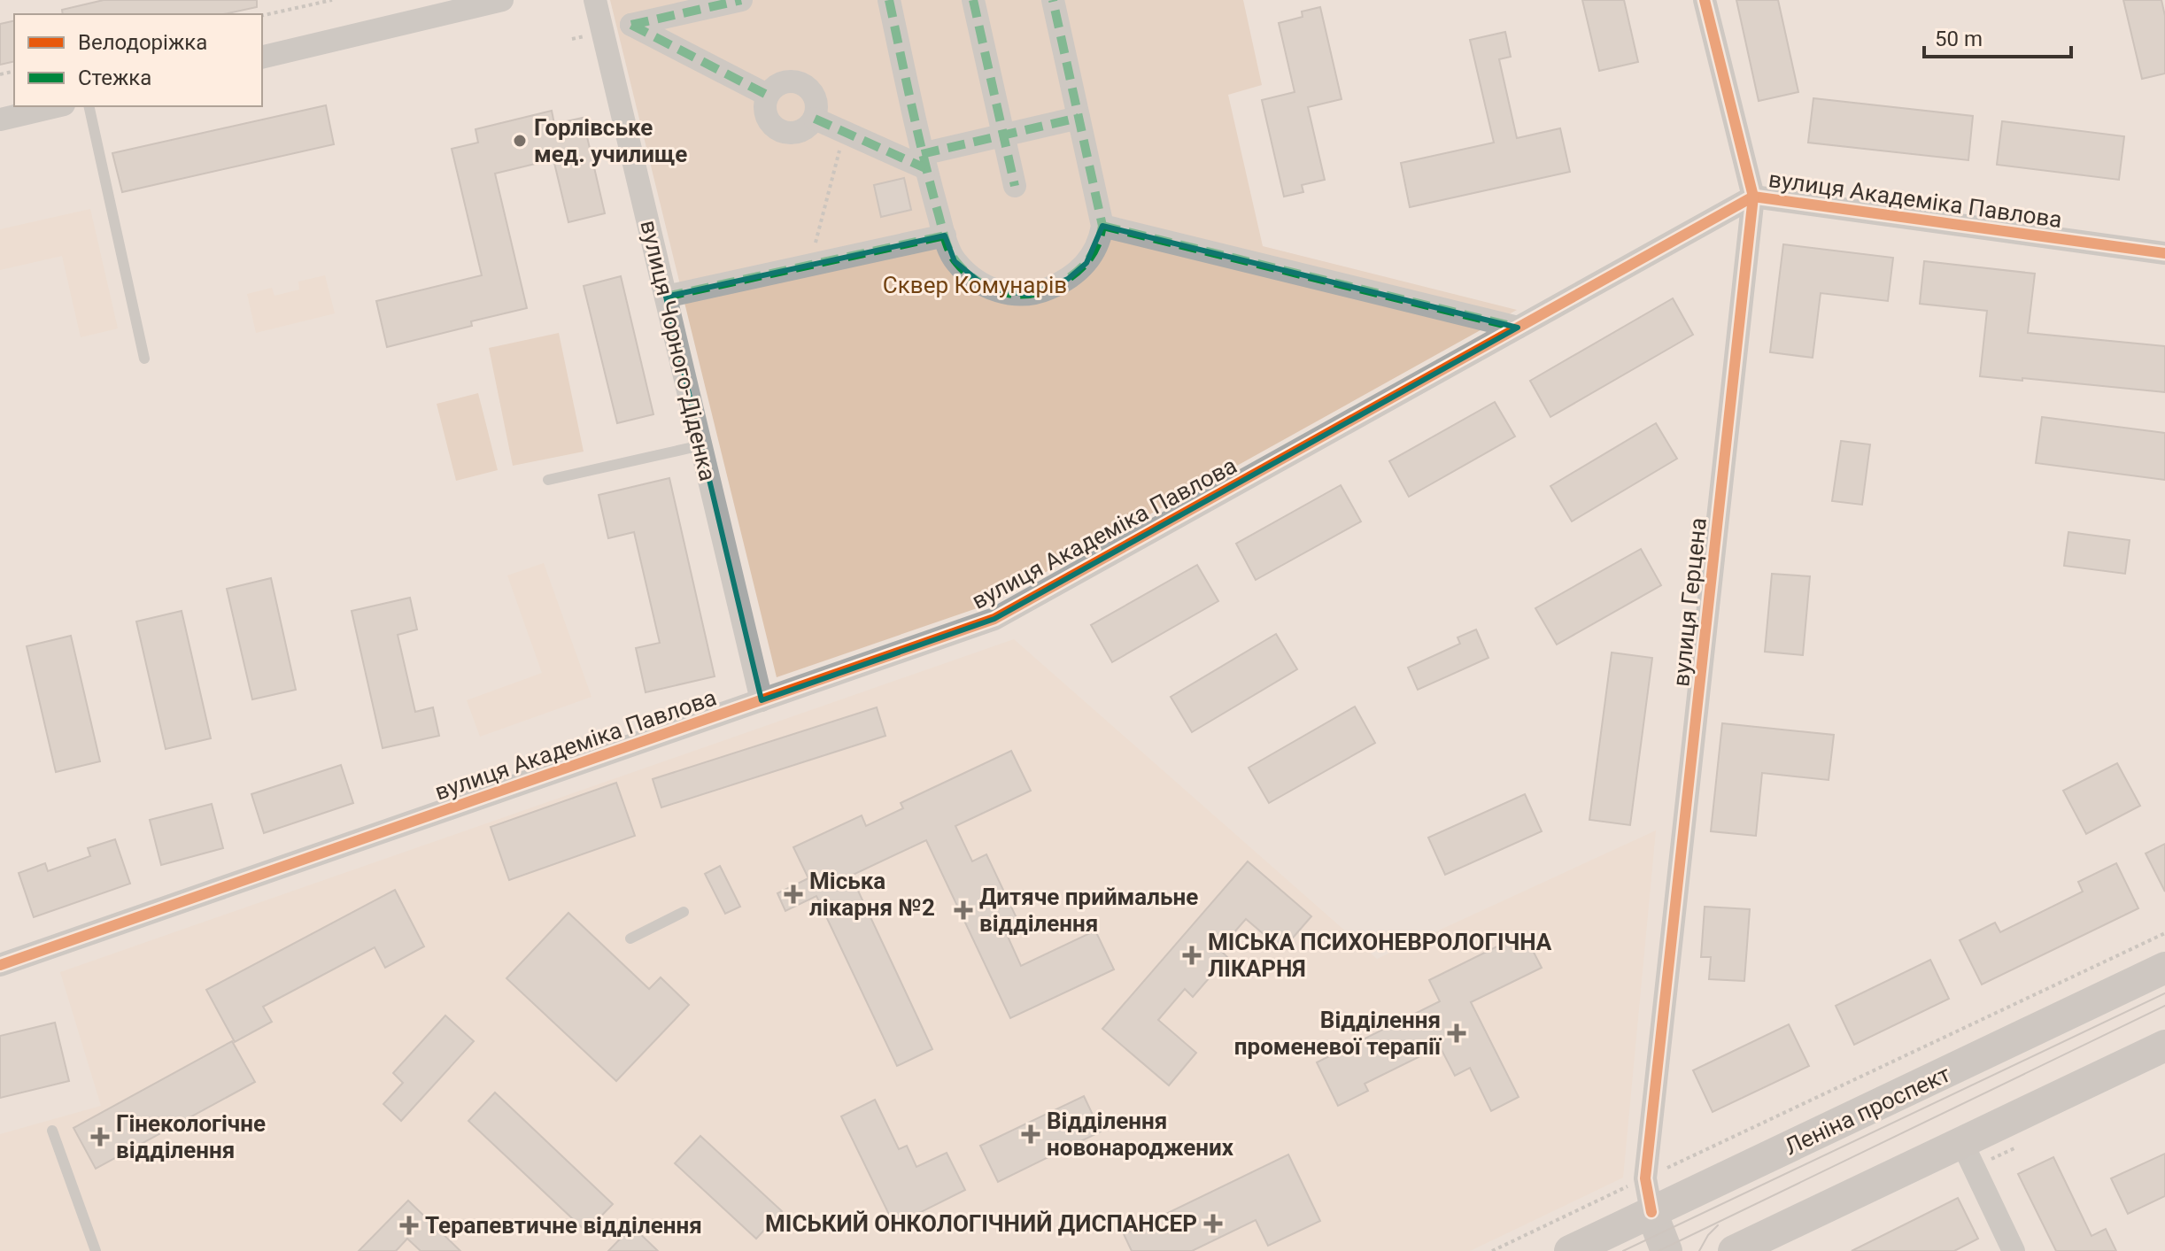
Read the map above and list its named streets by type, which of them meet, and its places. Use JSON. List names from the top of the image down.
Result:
{
  "streets": {
    "main road": ["Леніна проспект"],
    "street": ["вулиця Академіка Павлова", "вулиця Чорного-Діденка", "вулиця Герцена"]
  },
  "crossings": [
    ["вулиця Академіка Павлова", "вулиця Чорного-Діденка"],
    ["вулиця Академіка Павлова", "вулиця Герцена"],
    ["вулиця Герцена", "Леніна проспект"]
  ],
  "parks": ["Сквер Комунарів"],
  "places": {
    "other": ["Горлівське мед. училище"],
    "health": [
      "Міська лікарня №2",
      "Дитяче приймальне відділення",
      "МІСЬКА ПСИХОНЕВРОЛОГІЧНА ЛІКАРНЯ",
      "Відділення променевої терапії",
      "Відділення новонароджених",
      "Гінекологічне відділення",
      "МІСЬКИЙ ОНКОЛОГІЧНИЙ ДИСПАНСЕР",
      "Терапевтичне відділення"
    ]
  },
  "legend": ["Велодоріжка", "Стежка"],
  "scale_bar": "50 m"
}
